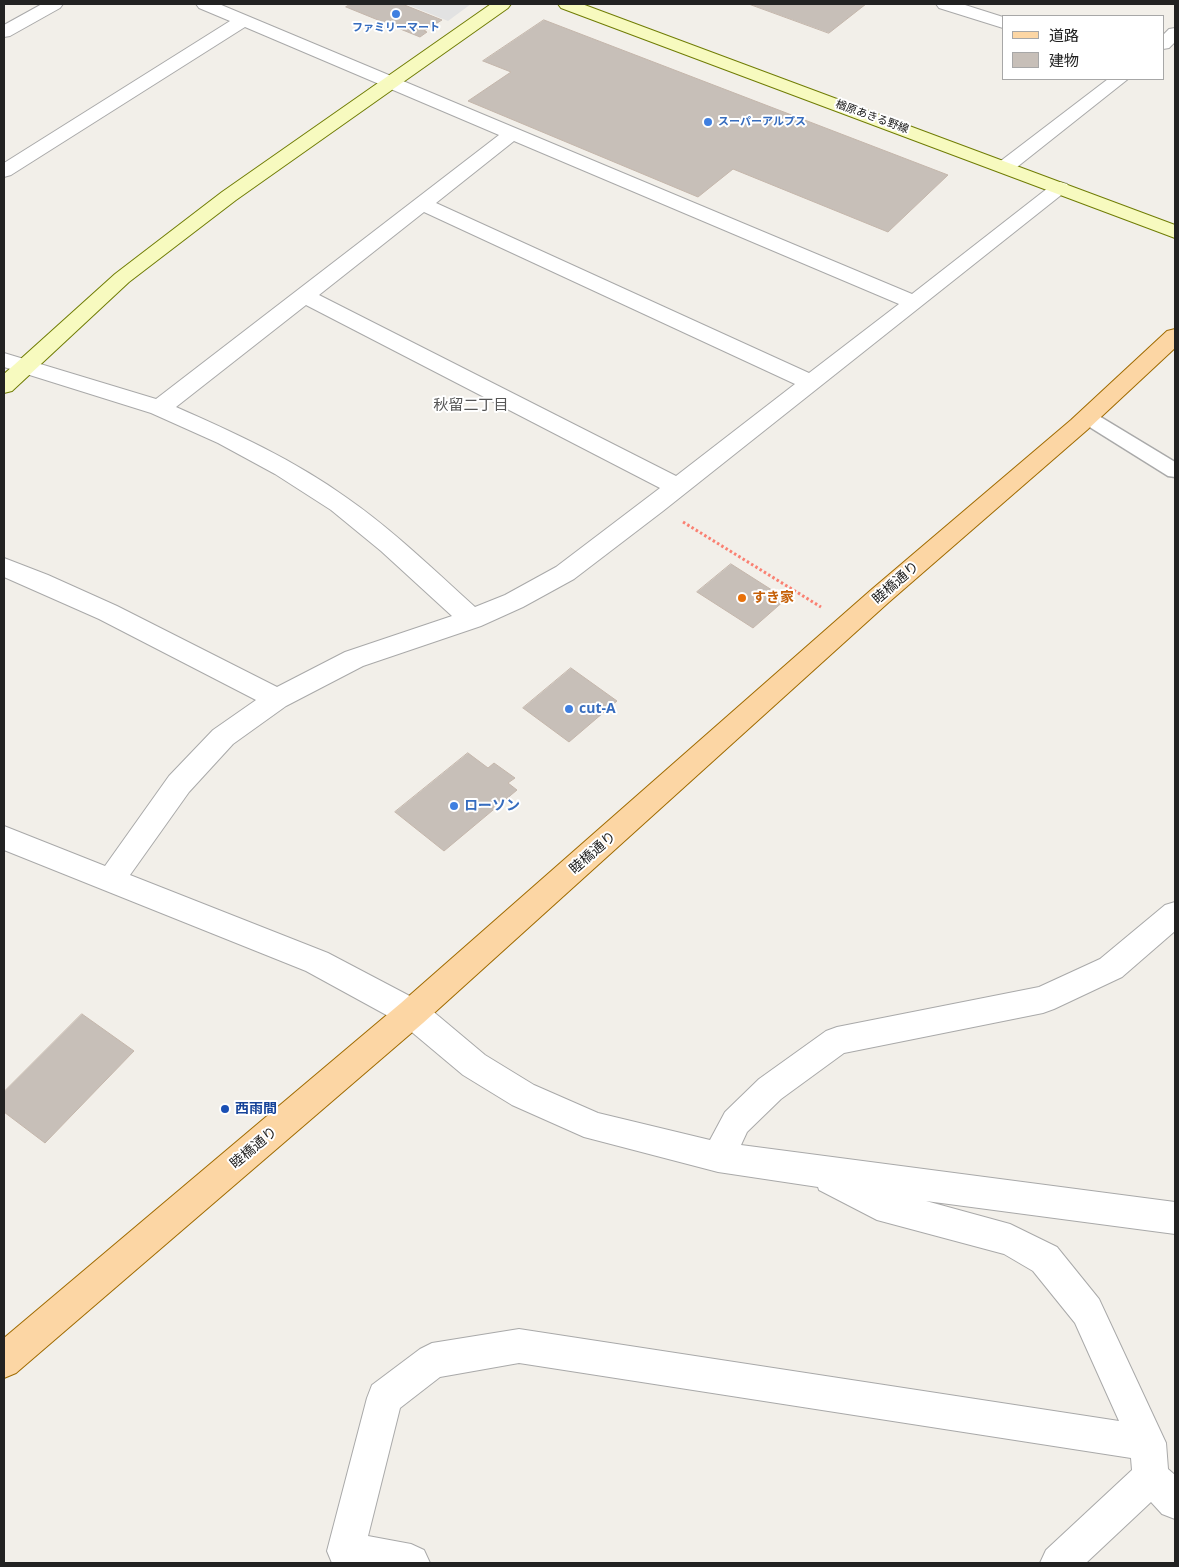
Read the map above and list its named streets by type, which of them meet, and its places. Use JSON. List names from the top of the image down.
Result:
{
  "streets": {
    "main road": ["睦橋通り"],
    "street": ["楢原あきる野線"]
  },
  "districts": ["秋留二丁目"],
  "places": [
    "ファミリーマート",
    "スーパーアルプス",
    "すき家",
    "cut-A",
    "ローソン",
    "西雨間"
  ],
  "legend": ["道路", "建物"]
}
